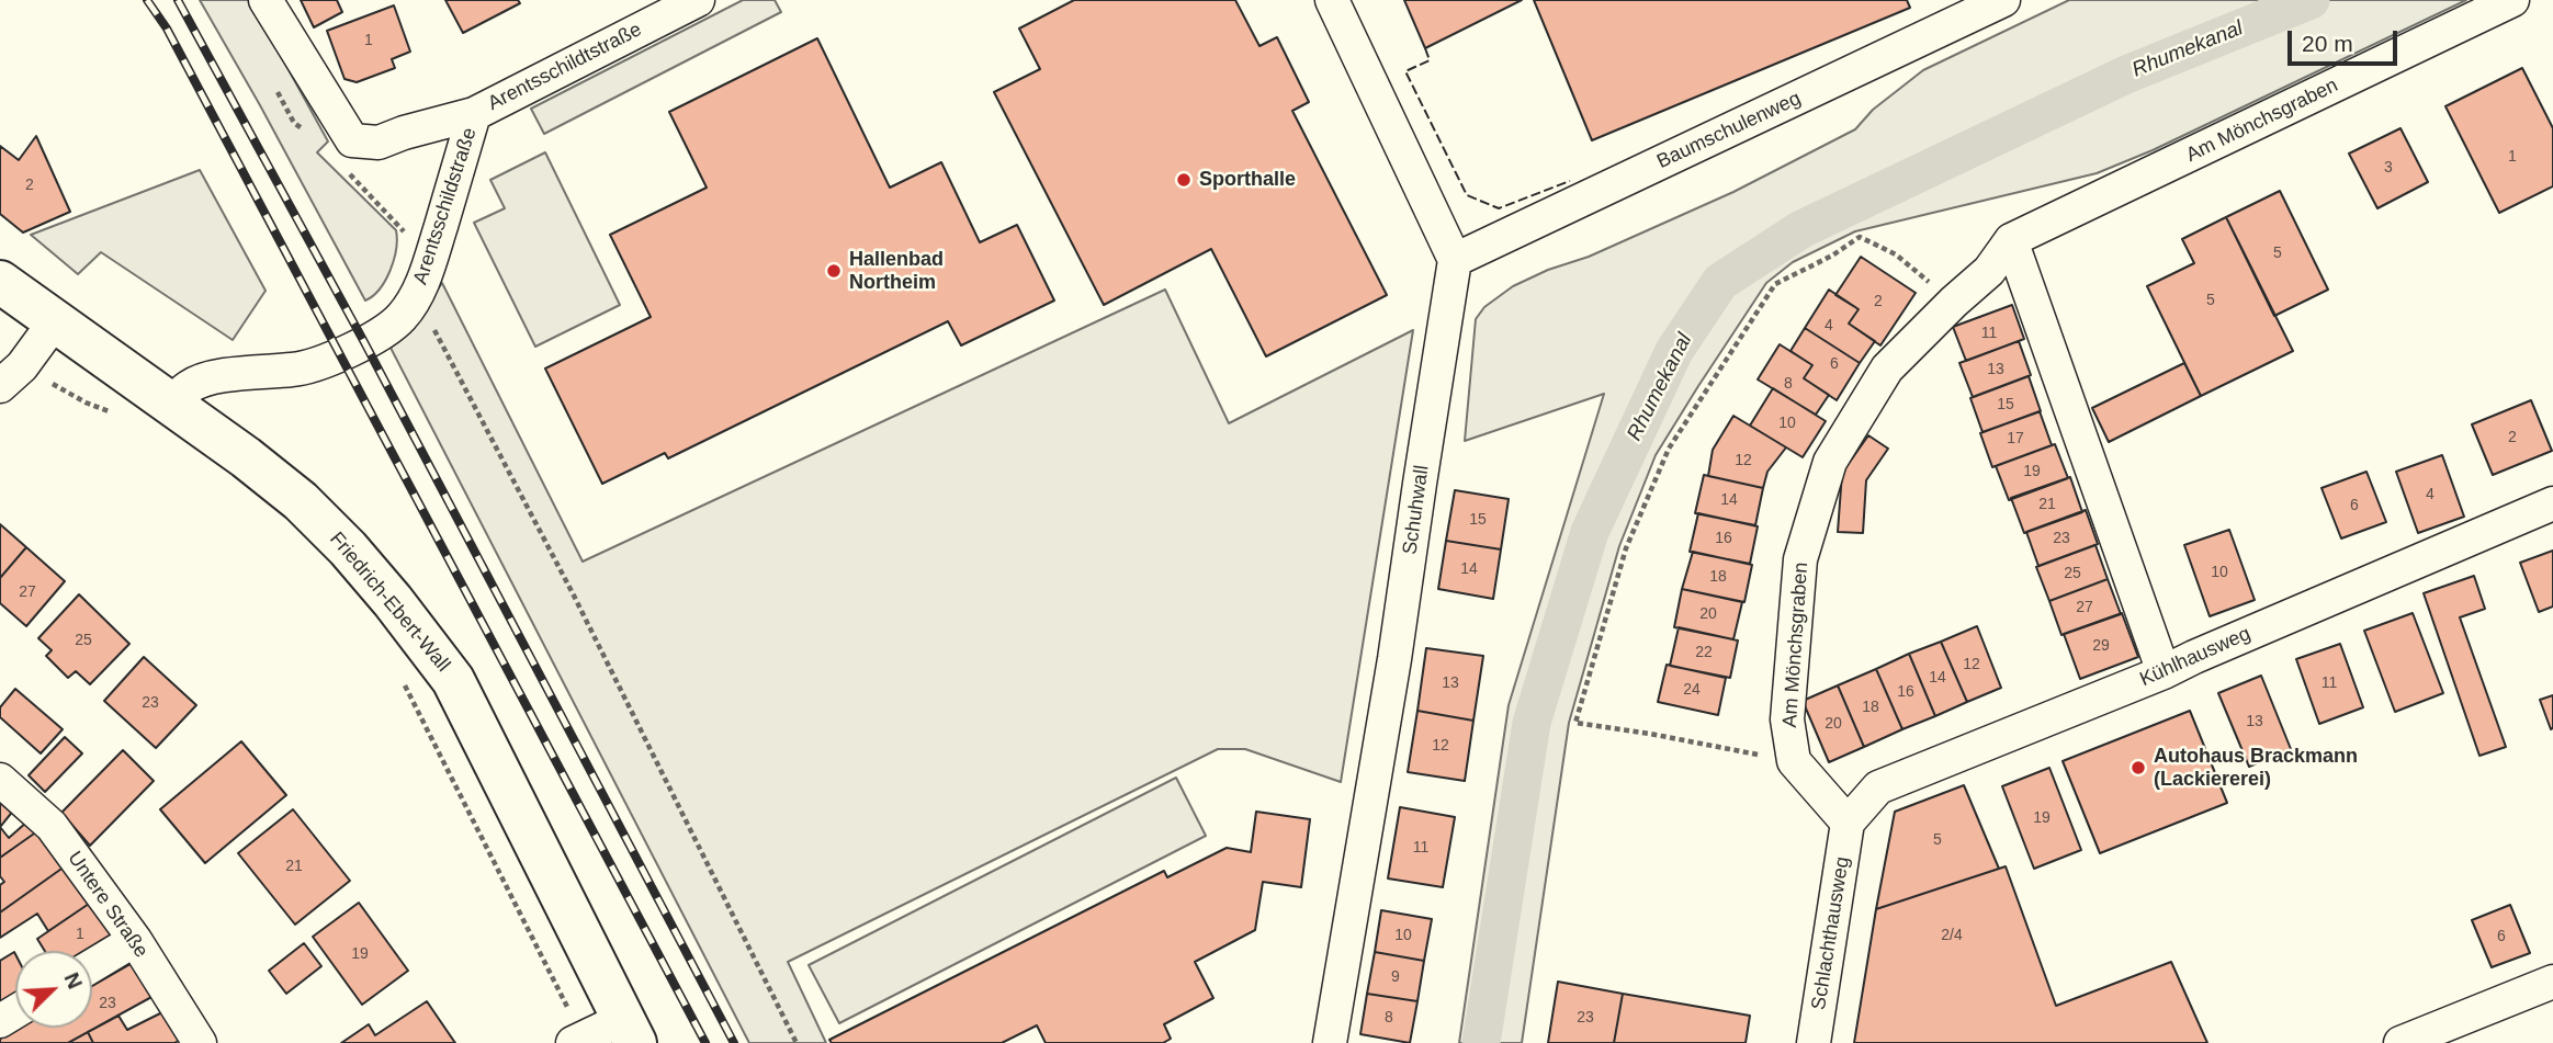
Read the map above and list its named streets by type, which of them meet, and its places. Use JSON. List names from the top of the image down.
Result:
{
  "streets": {
    "main road": ["Friedrich-Ebert-Wall"],
    "street": [
      "Arentsschildtstraße",
      "Am Mönchsgraben",
      "Baumschulenweg",
      "Arentsschildstraße",
      "Schuhwall",
      "Kühlhausweg",
      "Untere Straße",
      "Schlachthausweg"
    ]
  },
  "crossings": [
    ["Arentsschildtstraße", "Arentsschildstraße"],
    ["Baumschulenweg", "Schuhwall"],
    ["Arentsschildstraße", "Friedrich-Ebert-Wall"],
    ["Kühlhausweg", "Schlachthausweg"]
  ],
  "water": ["Rhumekanal"],
  "places": ["Sporthalle", "Hallenbad Northeim", "Autohaus Brackmann (Lackiererei)"],
  "house_numbers": [
    "1",
    "1",
    "3",
    "2",
    "5",
    "5",
    "2",
    "4",
    "11",
    "6",
    "13",
    "8",
    "15",
    "10",
    "2",
    "17",
    "12",
    "19",
    "4",
    "14",
    "21",
    "6",
    "15",
    "16",
    "23",
    "14",
    "10",
    "25",
    "18",
    "27",
    "27",
    "20",
    "25",
    "29",
    "22",
    "12",
    "14",
    "13",
    "11",
    "24",
    "16",
    "23",
    "18",
    "13",
    "20",
    "12",
    "19",
    "5",
    "11",
    "21",
    "1",
    "10",
    "2/4",
    "6",
    "19",
    "9",
    "23",
    "8",
    "23"
  ],
  "scale_bar": "20 m",
  "north": "top right"
}
